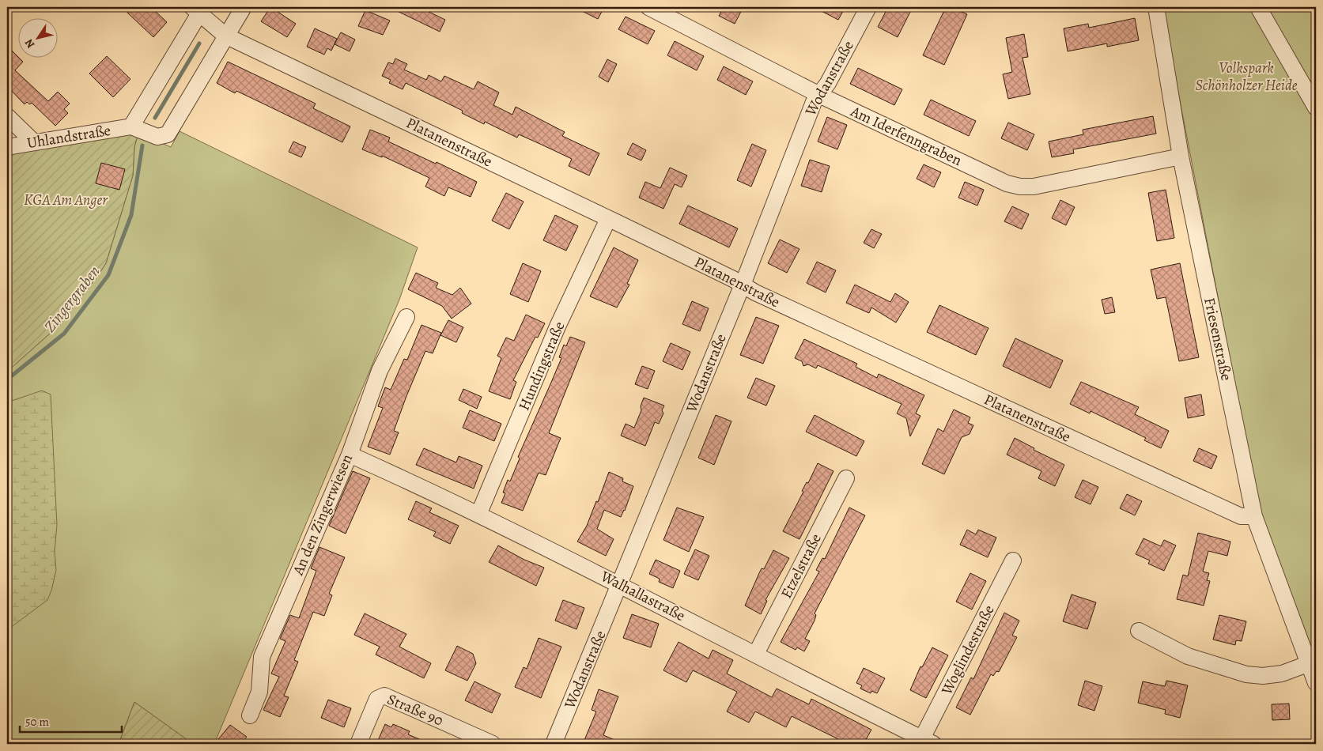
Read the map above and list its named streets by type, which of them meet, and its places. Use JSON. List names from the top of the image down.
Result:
{
  "streets": {
    "street": [
      "Wodanstraße",
      "Am Iderfenngraben",
      "Uhlandstraße",
      "Platanenstraße",
      "Friesenstraße",
      "Hundingstraße",
      "An den Zingerwiesen",
      "Etzelstraße",
      "Walhallastraße",
      "Woglindestraße",
      "Straße 90"
    ]
  },
  "crossings": [
    ["Wodanstraße", "Am Iderfenngraben"],
    ["Wodanstraße", "Platanenstraße"],
    ["Wodanstraße", "Walhallastraße"],
    ["Am Iderfenngraben", "Friesenstraße"],
    ["Platanenstraße", "Friesenstraße"],
    ["Platanenstraße", "Hundingstraße"],
    ["Hundingstraße", "Walhallastraße"],
    ["An den Zingerwiesen", "Walhallastraße"],
    ["Etzelstraße", "Walhallastraße"],
    ["Walhallastraße", "Woglindestraße"]
  ],
  "water": ["Zingergraben"],
  "parks": ["Volkspark Schönholzer Heide", "KGA Am Anger"],
  "scale_bar": "50 m",
  "north": "bottom left"
}
